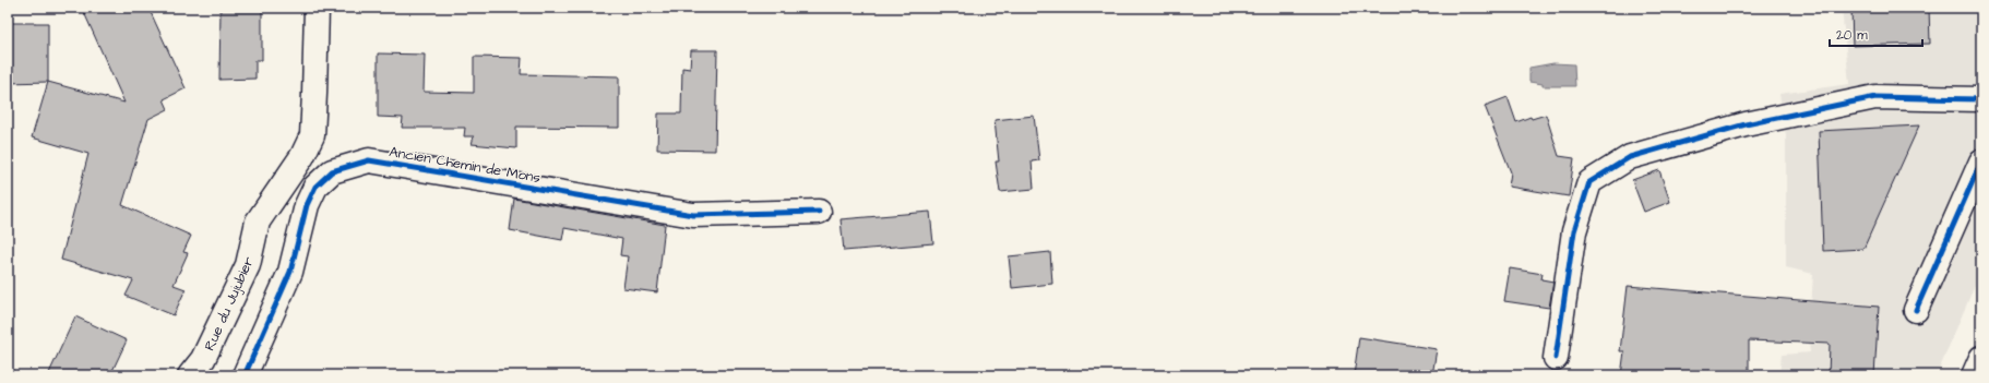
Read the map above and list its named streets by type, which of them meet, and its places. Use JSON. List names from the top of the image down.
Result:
{
  "streets": {
    "street": ["Ancien Chemin de Mons", "Rue du Jujubier"]
  },
  "scale_bar": "20 m"
}
